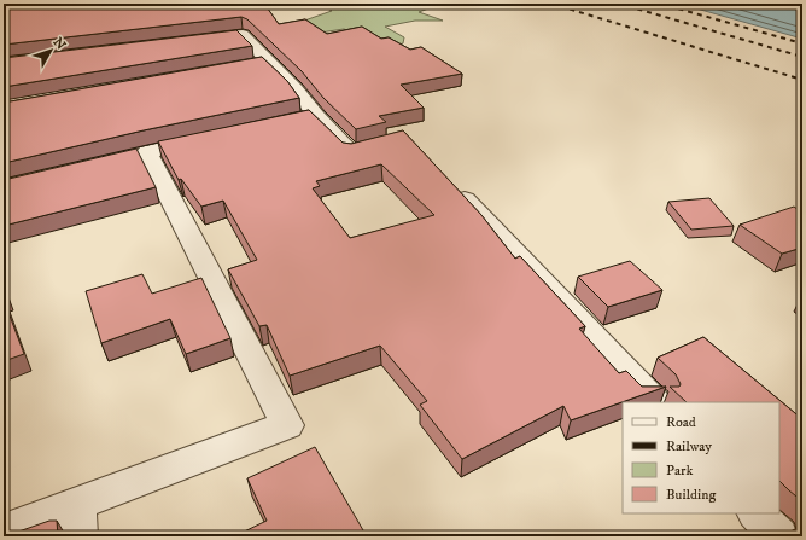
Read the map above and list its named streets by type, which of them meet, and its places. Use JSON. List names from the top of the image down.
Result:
{
  "legend": [
    "Road",
    "Railway",
    "Park",
    "Building"
  ],
  "north": "top right"
}
